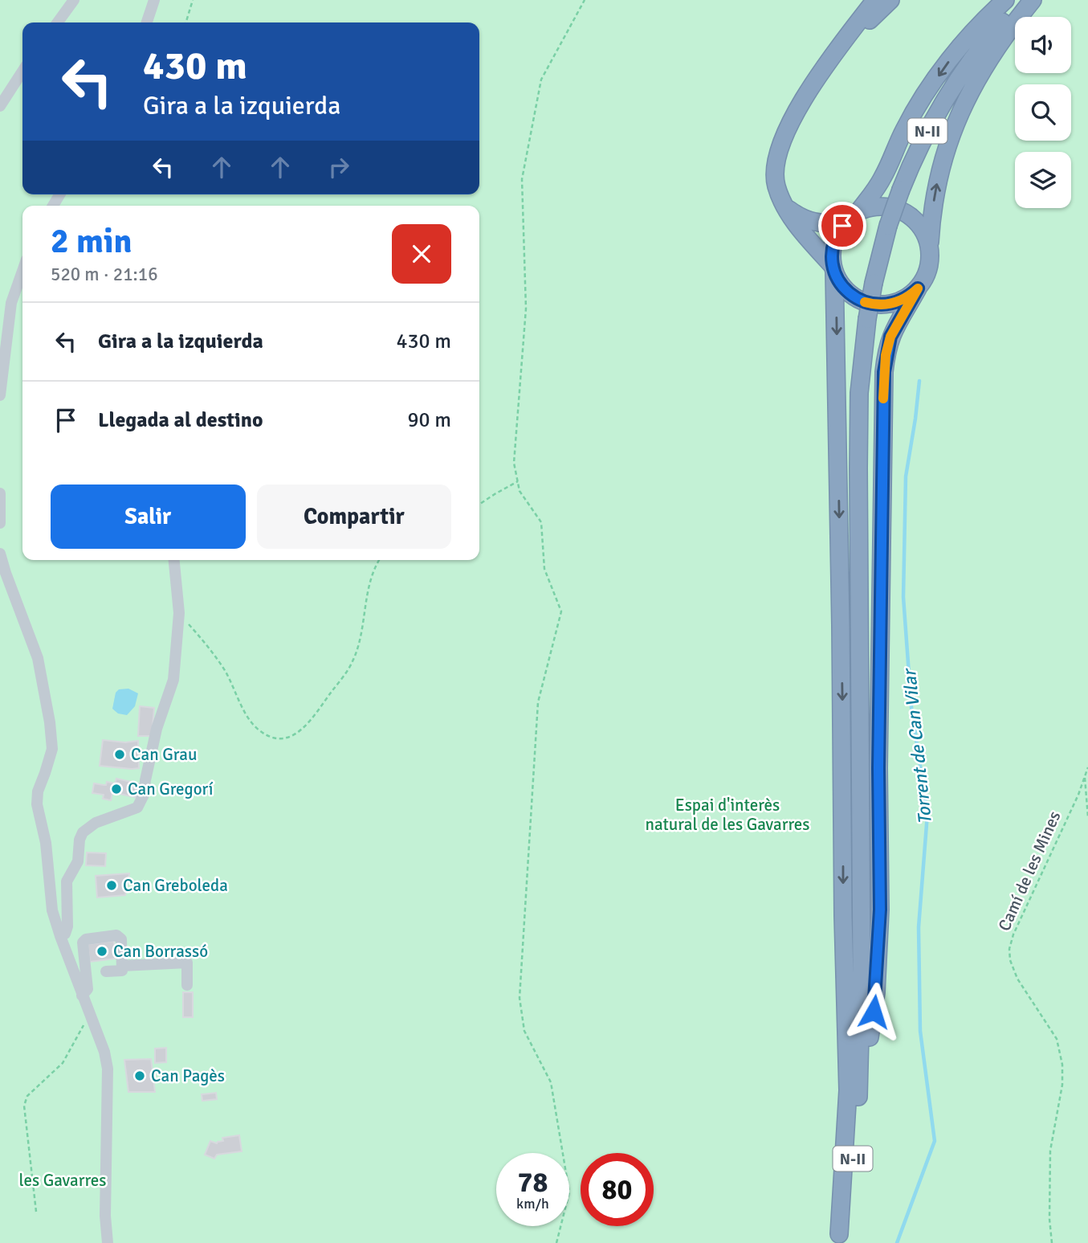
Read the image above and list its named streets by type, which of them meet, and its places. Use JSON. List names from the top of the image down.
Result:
{
  "streets": {
    "highway": ["N-II"],
    "path": ["Camí de les Mines"]
  },
  "water": ["Torrent de Can Vilar"],
  "parks": ["Espai d'interès natural de les Gavarres", "les Gavarres"],
  "places": [
    "Can Grau",
    "Can Gregorí",
    "Can Greboleda",
    "Can Borrassó",
    "Can Pagès"
  ],
  "page": {
    "turn": ["430 m", "Gira a la izquierda"],
    "heading": ["2 min", "520 m · 21:16"],
    "list": [
      {
        "name": "Gira a la izquierda",
        "value": "430 m"
      },
      {
        "name": "Llegada al destino",
        "value": "90 m"
      }
    ],
    "buttons": ["Salir", "Compartir"],
    "speed": "78 km/h",
    "limit": "80"
  }
}
